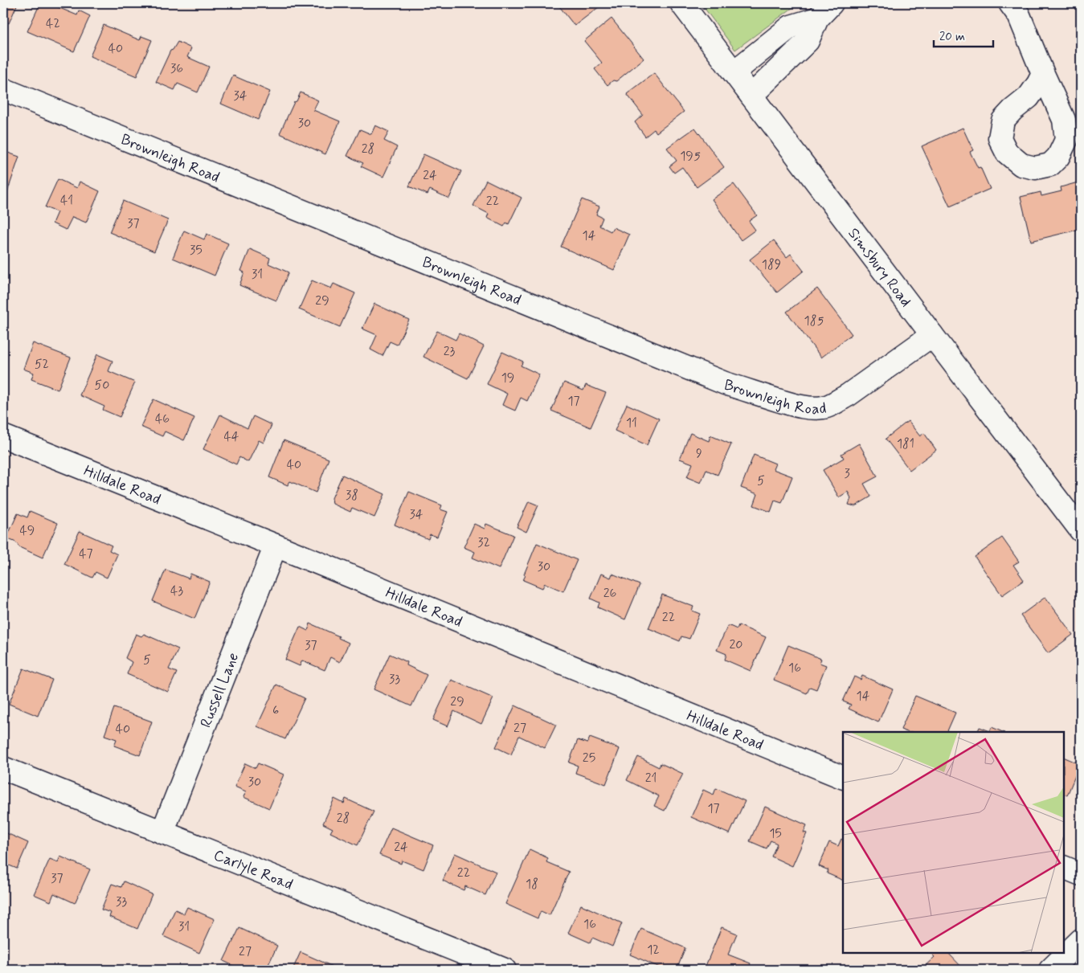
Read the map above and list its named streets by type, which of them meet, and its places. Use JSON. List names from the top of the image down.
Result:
{
  "streets": {
    "street": [
      "Brownleigh Road",
      "Simsbury Road",
      "Hilldale Road",
      "Russell Lane",
      "Carlyle Road"
    ]
  },
  "crossings": [
    ["Brownleigh Road", "Simsbury Road"],
    ["Hilldale Road", "Russell Lane"],
    ["Russell Lane", "Carlyle Road"]
  ],
  "house_numbers": [
    "42",
    "40",
    "36",
    "34",
    "30",
    "28",
    "195",
    "24",
    "41",
    "22",
    "37",
    "14",
    "35",
    "189",
    "31",
    "29",
    "185",
    "23",
    "52",
    "19",
    "50",
    "17",
    "46",
    "11",
    "44",
    "181",
    "9",
    "40",
    "3",
    "5",
    "38",
    "34",
    "49",
    "32",
    "47",
    "30",
    "43",
    "26",
    "22",
    "20",
    "37",
    "5",
    "16",
    "33",
    "14",
    "29",
    "6",
    "27",
    "40",
    "25",
    "21",
    "30",
    "17",
    "28",
    "15",
    "24",
    "22",
    "37",
    "18",
    "33",
    "16",
    "31",
    "12",
    "27"
  ],
  "scale_bar": "20 m"
}
